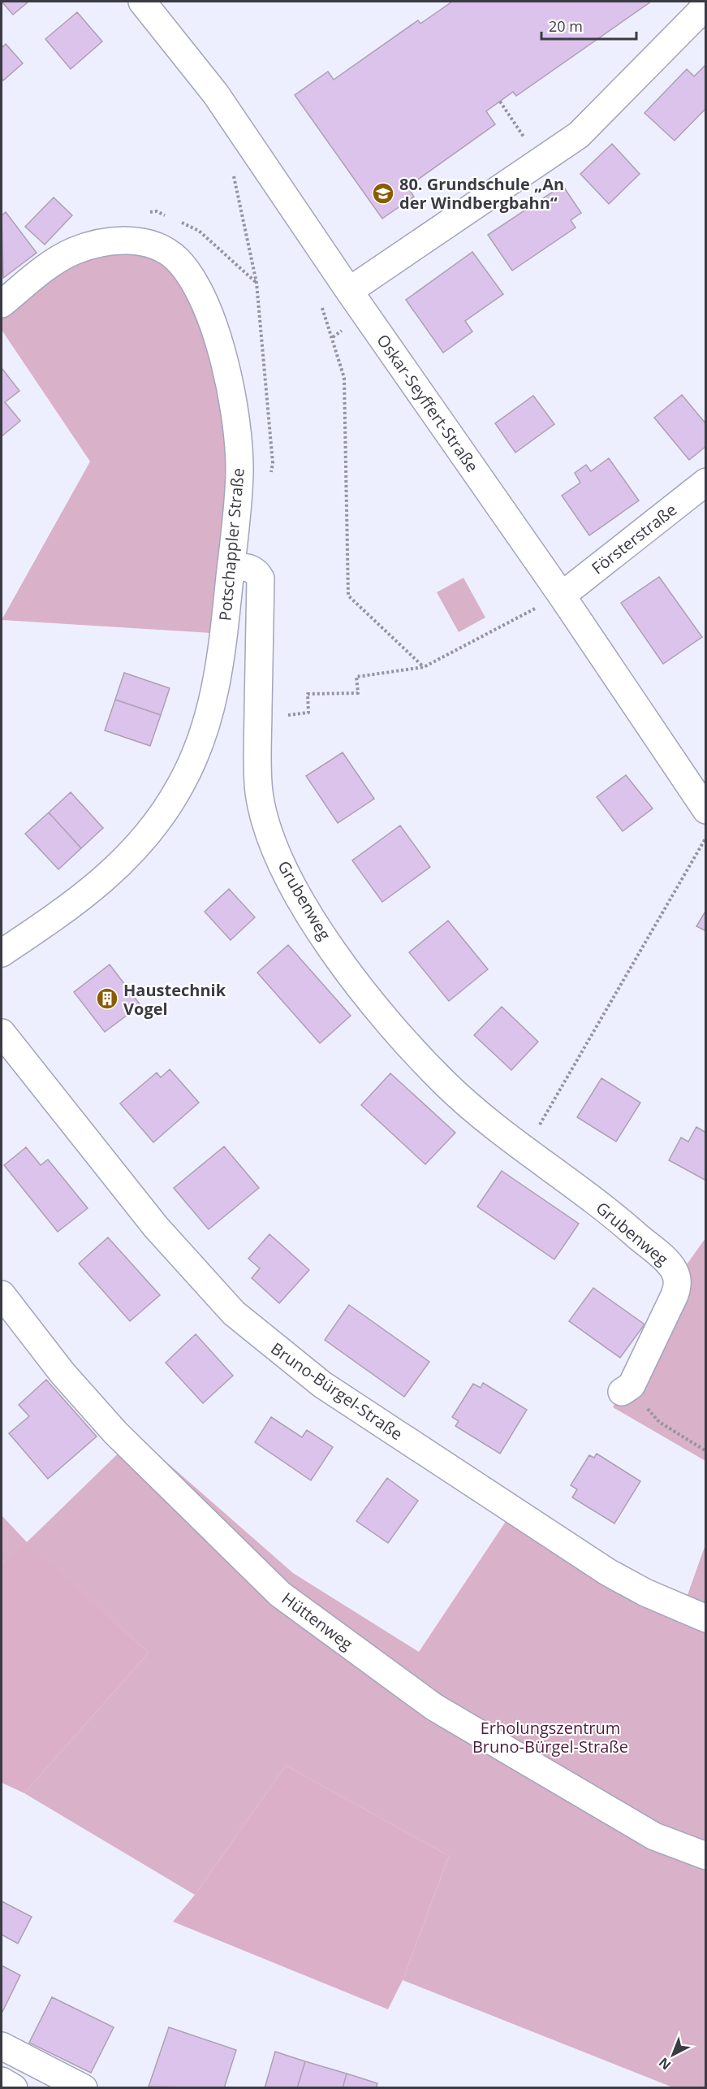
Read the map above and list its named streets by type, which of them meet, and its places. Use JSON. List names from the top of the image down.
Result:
{
  "streets": {
    "street": [
      "Oskar-Seyffert-Straße",
      "Försterstraße",
      "Potschappler Straße",
      "Grubenweg",
      "Bruno-Bürgel-Straße",
      "Hüttenweg"
    ]
  },
  "crossings": [
    ["Oskar-Seyffert-Straße", "Försterstraße"],
    ["Potschappler Straße", "Grubenweg"]
  ],
  "parks": ["Erholungszentrum Bruno-Bürgel-Straße"],
  "places": {
    "school or university": ["80. Grundschule „An der Windbergbahn“"],
    "building": ["Haustechnik Vogel"]
  },
  "scale_bar": "20 m",
  "north": "bottom left"
}
